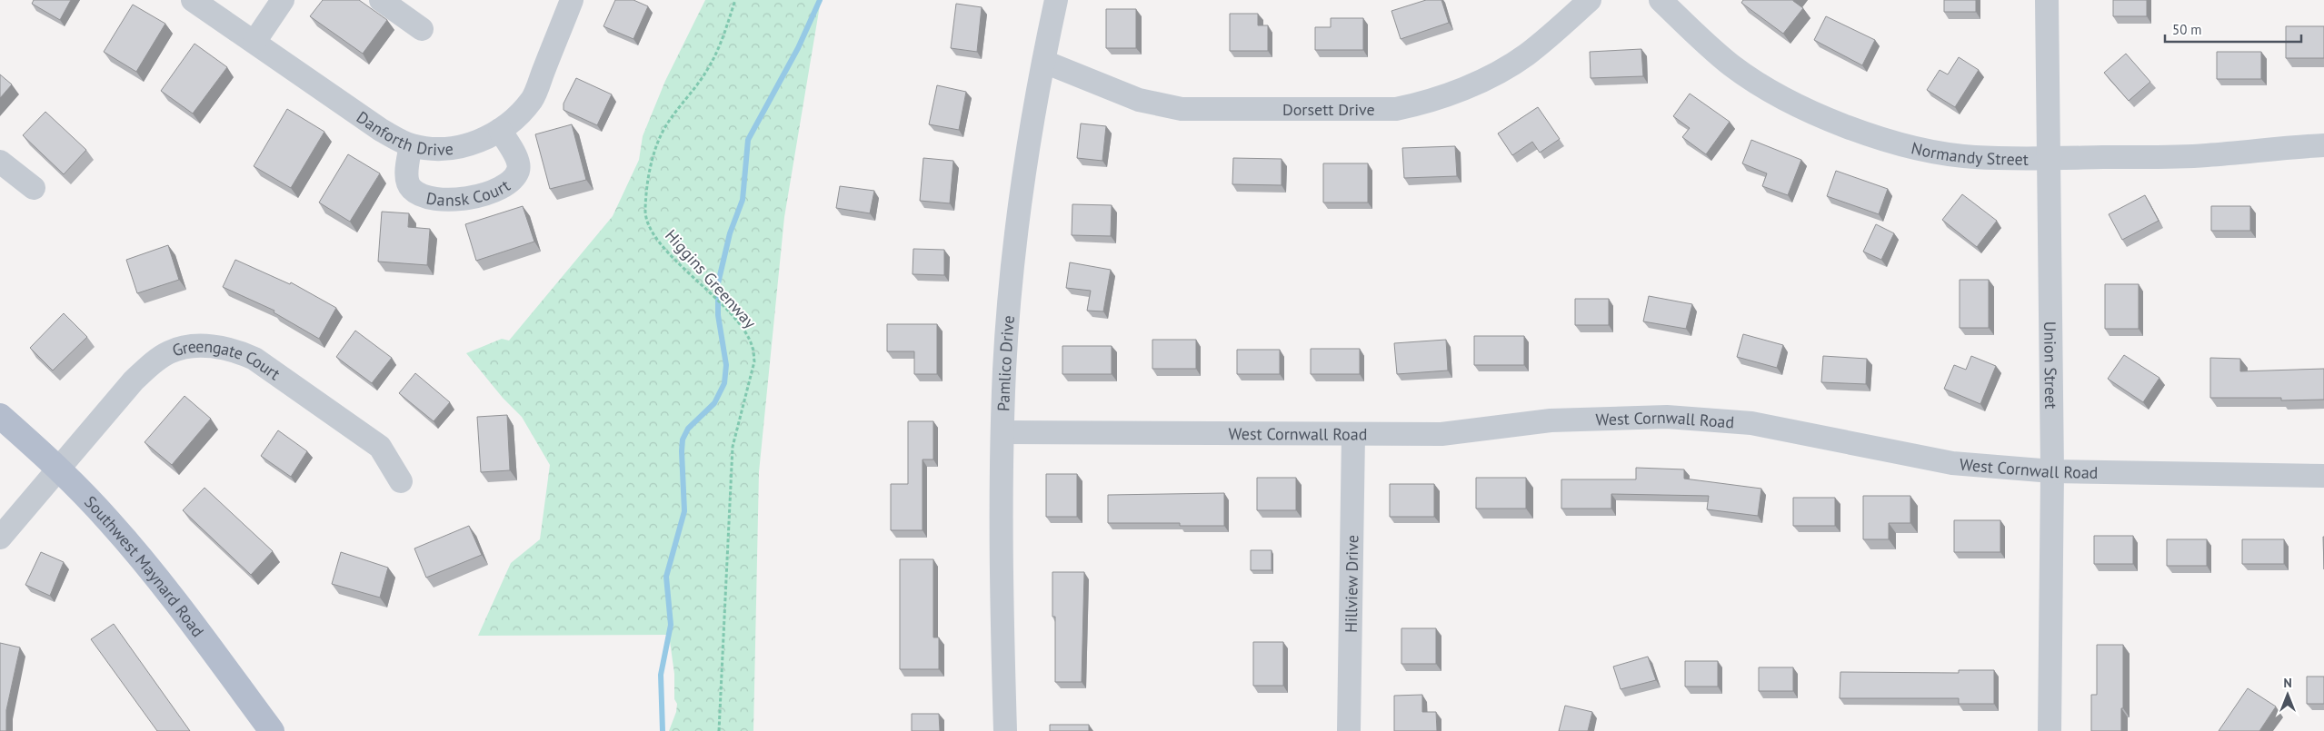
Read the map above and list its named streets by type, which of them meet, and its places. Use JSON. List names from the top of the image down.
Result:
{
  "streets": {
    "main road": ["Southwest Maynard Road"],
    "street": [
      "Dorsett Drive",
      "Danforth Drive",
      "Normandy Street",
      "Dansk Court",
      "Pamlico Drive",
      "Union Street",
      "Greengate Court",
      "West Cornwall Road",
      "Hillview Drive"
    ],
    "path": ["Higgins Greenway"]
  },
  "crossings": [
    ["Dorsett Drive", "Pamlico Drive"],
    ["Danforth Drive", "Dansk Court"],
    ["Normandy Street", "Union Street"],
    ["Pamlico Drive", "West Cornwall Road"],
    ["Union Street", "West Cornwall Road"],
    ["Greengate Court", "Southwest Maynard Road"],
    ["West Cornwall Road", "Hillview Drive"]
  ],
  "scale_bar": "50 m",
  "north": "top"
}
